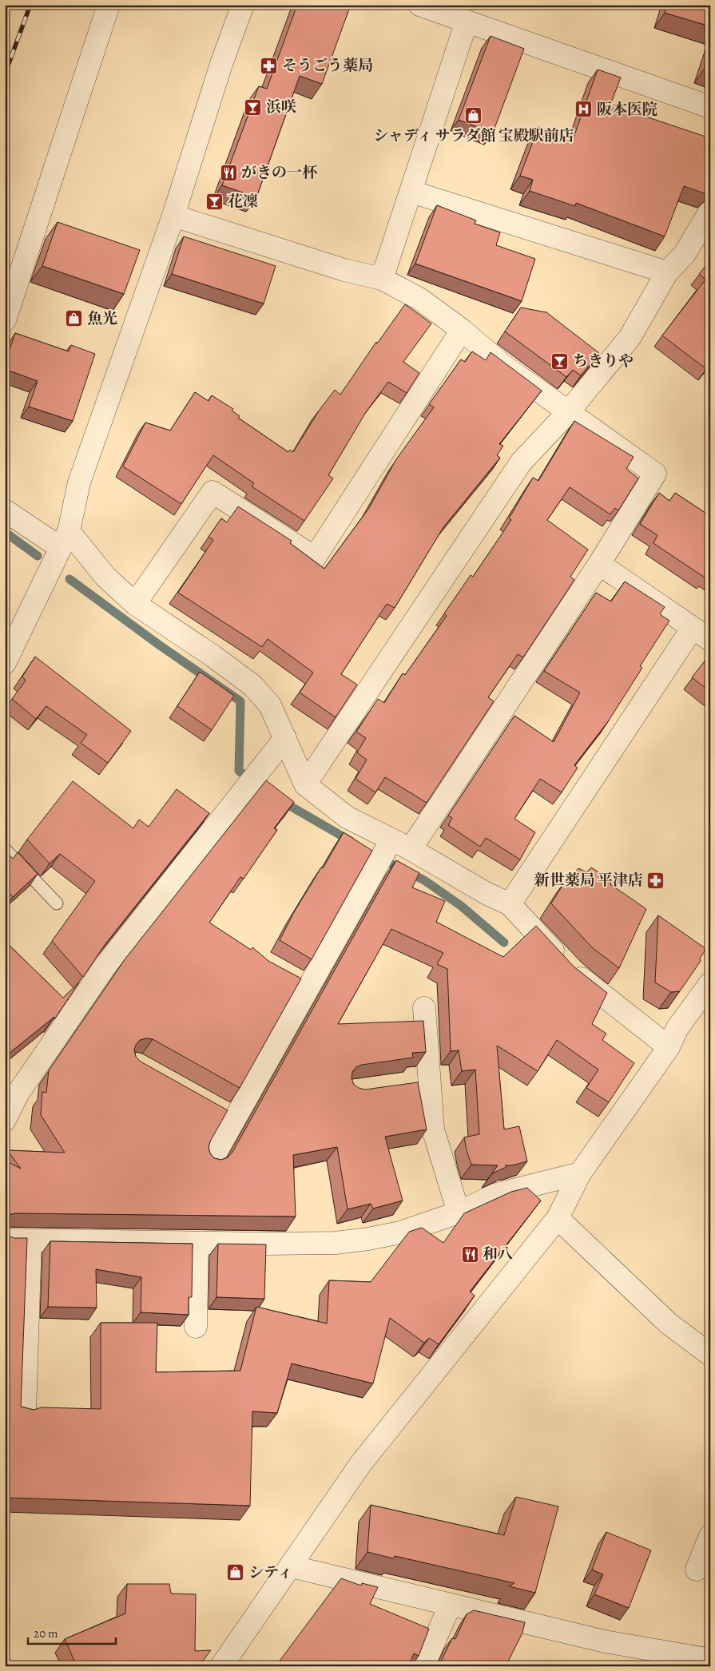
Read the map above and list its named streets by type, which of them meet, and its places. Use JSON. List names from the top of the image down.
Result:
{
  "places": {
    "pharmacy": ["そうごう薬局", "新世薬局 平津店"],
    "bar": ["浜咲", "花凜", "ちきりや"],
    "hospital": ["阪本医院"],
    "shop": ["シャディ サラダ館 宝殿駅前店", "魚光", "シティ"],
    "restaurant": ["がきの一杯", "和八"]
  },
  "scale_bar": "20 m"
}
